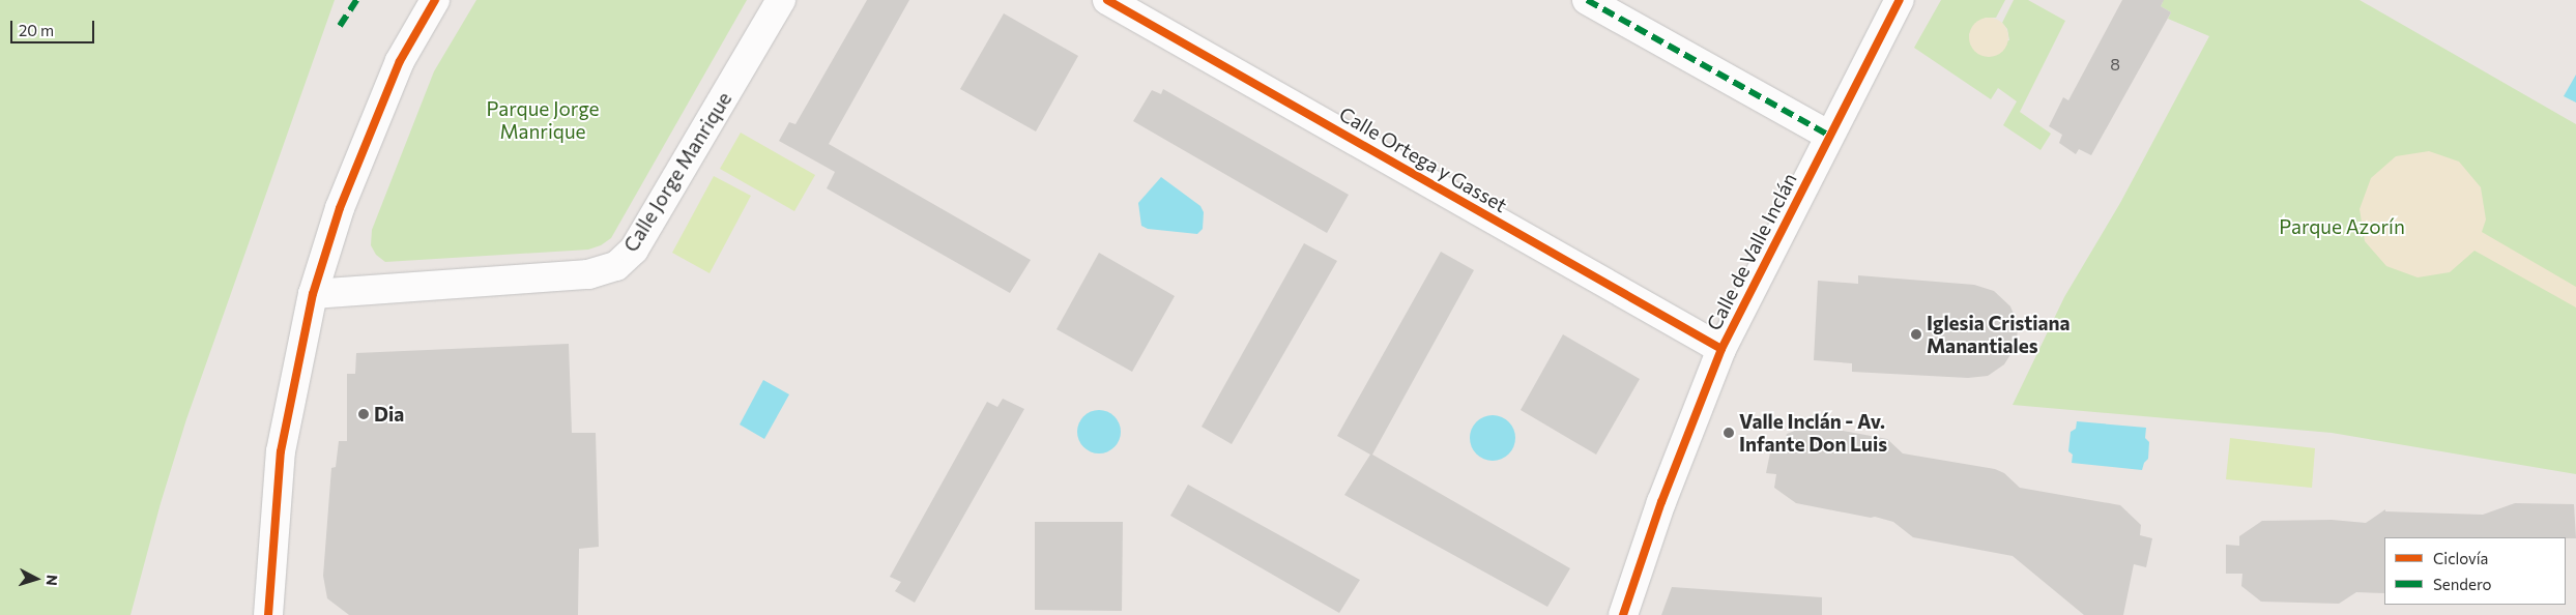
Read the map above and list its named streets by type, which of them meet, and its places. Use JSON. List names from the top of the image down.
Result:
{
  "streets": {
    "street": ["Calle Ortega y Gasset", "Calle Jorge Manrique", "Calle de Valle Inclán"]
  },
  "crossings": [
    ["Calle Ortega y Gasset", "Calle de Valle Inclán"]
  ],
  "parks": ["Parque Jorge Manrique", "Parque Azorín"],
  "places": ["Iglesia Cristiana Manantiales", "Dia", "Valle Inclán - Av. Infante Don Luis"],
  "house_numbers": ["8"],
  "legend": ["Ciclovía", "Sendero"],
  "scale_bar": "20 m",
  "north": "right"
}
